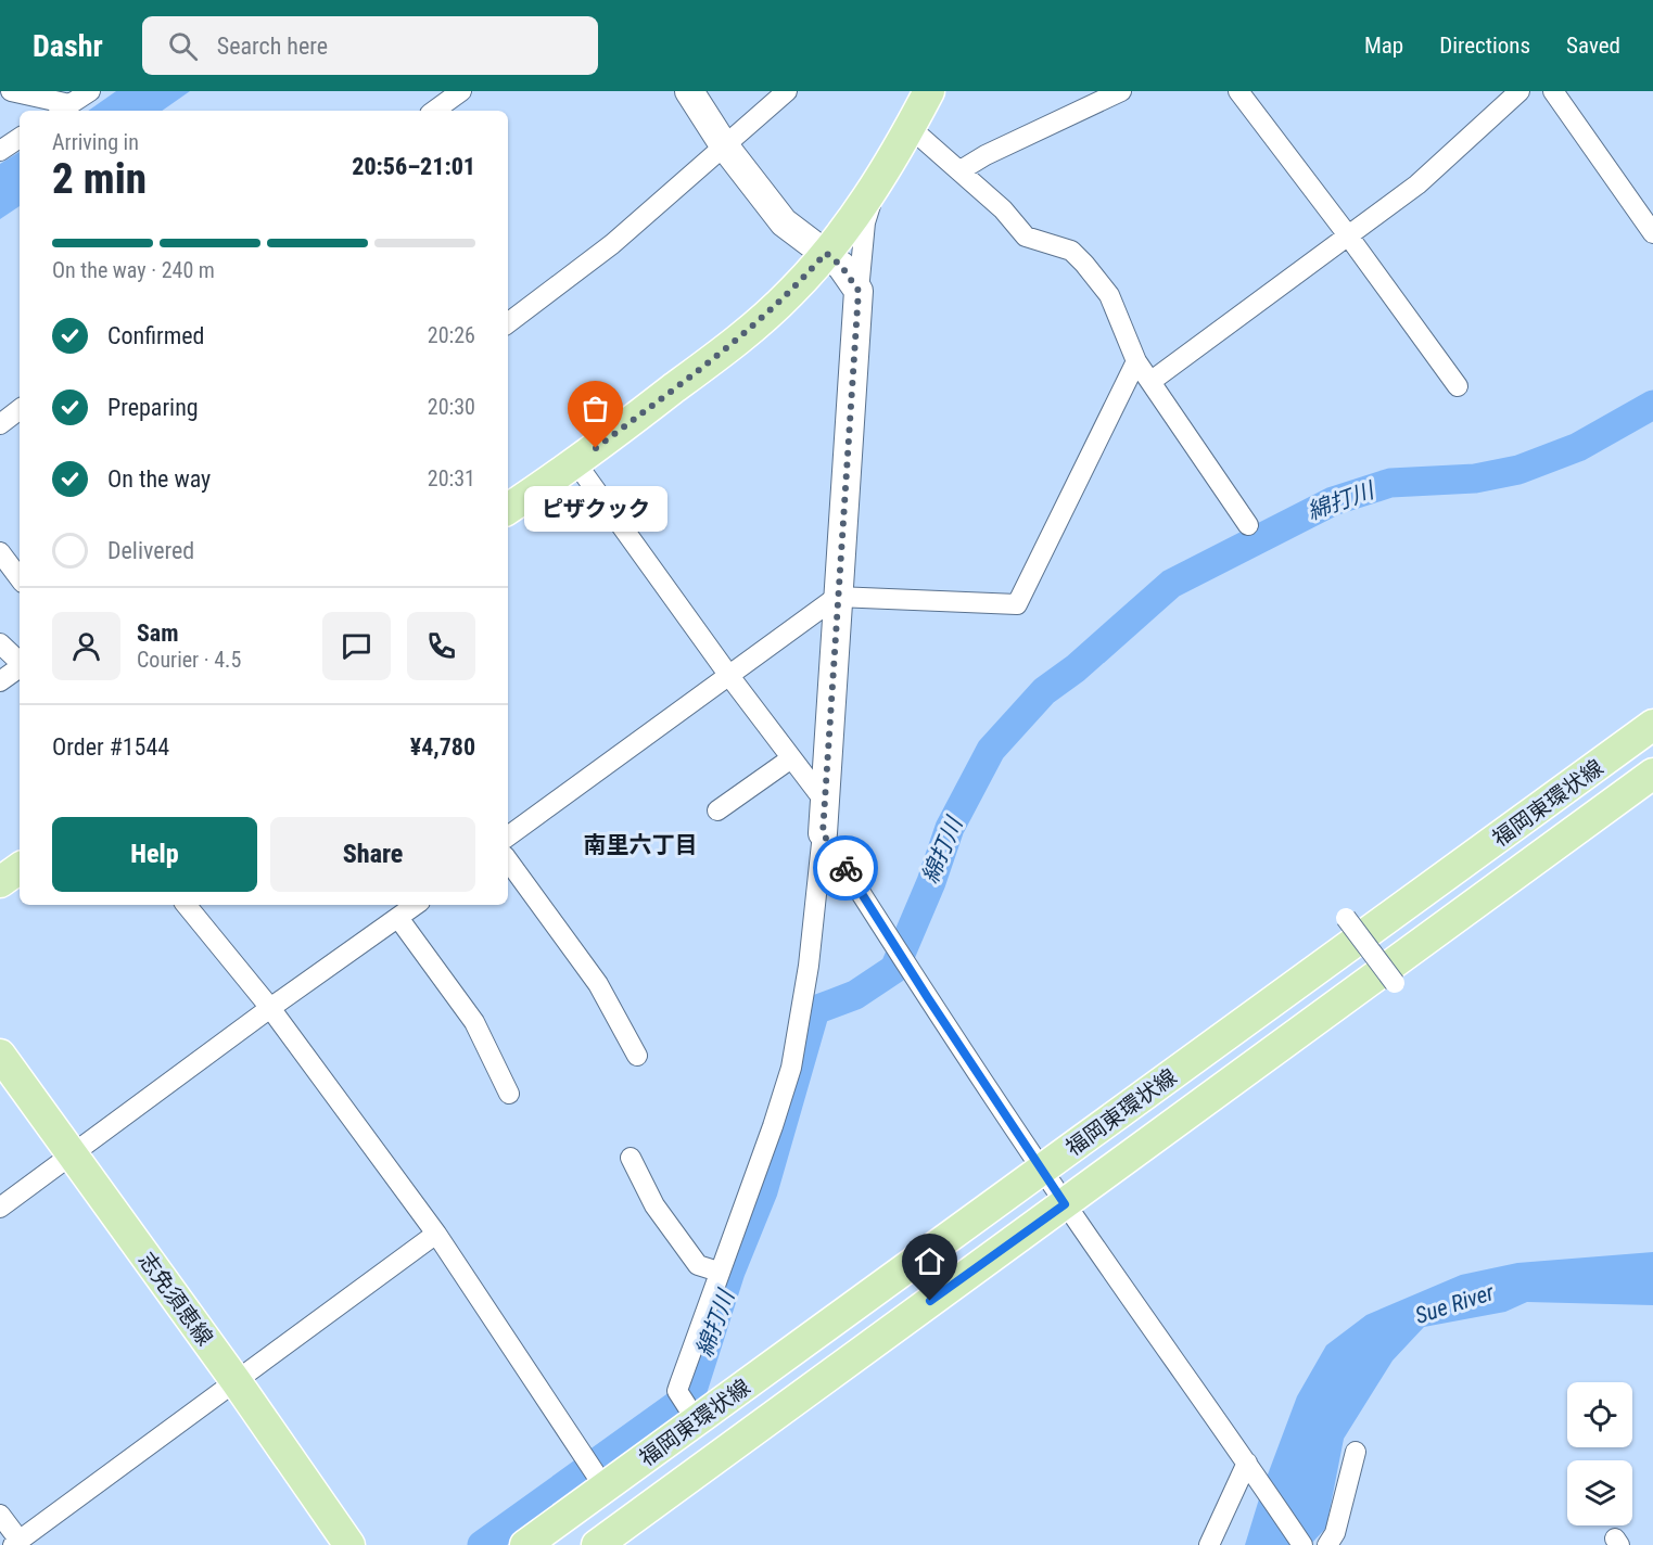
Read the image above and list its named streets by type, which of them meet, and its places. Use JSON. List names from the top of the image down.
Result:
{
  "streets": {
    "main road": ["福岡東環状線", "志免須恵線"]
  },
  "districts": ["南里六丁目"],
  "water": ["綿打川", "Sue River"],
  "places": ["ピザクック"],
  "page": {
    "header": "Dashr",
    "search": "Search here",
    "nav": ["Map", "Directions", "Saved"],
    "heading": ["2 min", "Arriving in", "20:56–21:01"],
    "panel": [
      "Sam",
      "Courier · 4.5",
      "Order #1544",
      "¥4,780"
    ],
    "bar": "On the way · 240 m",
    "list": [
      ["Confirmed", "20:26"],
      ["Preparing", "20:30"],
      ["On the way", "20:31"],
      "Delivered"
    ],
    "bubble": "ピザクック",
    "buttons": ["Help", "Share"]
  }
}
